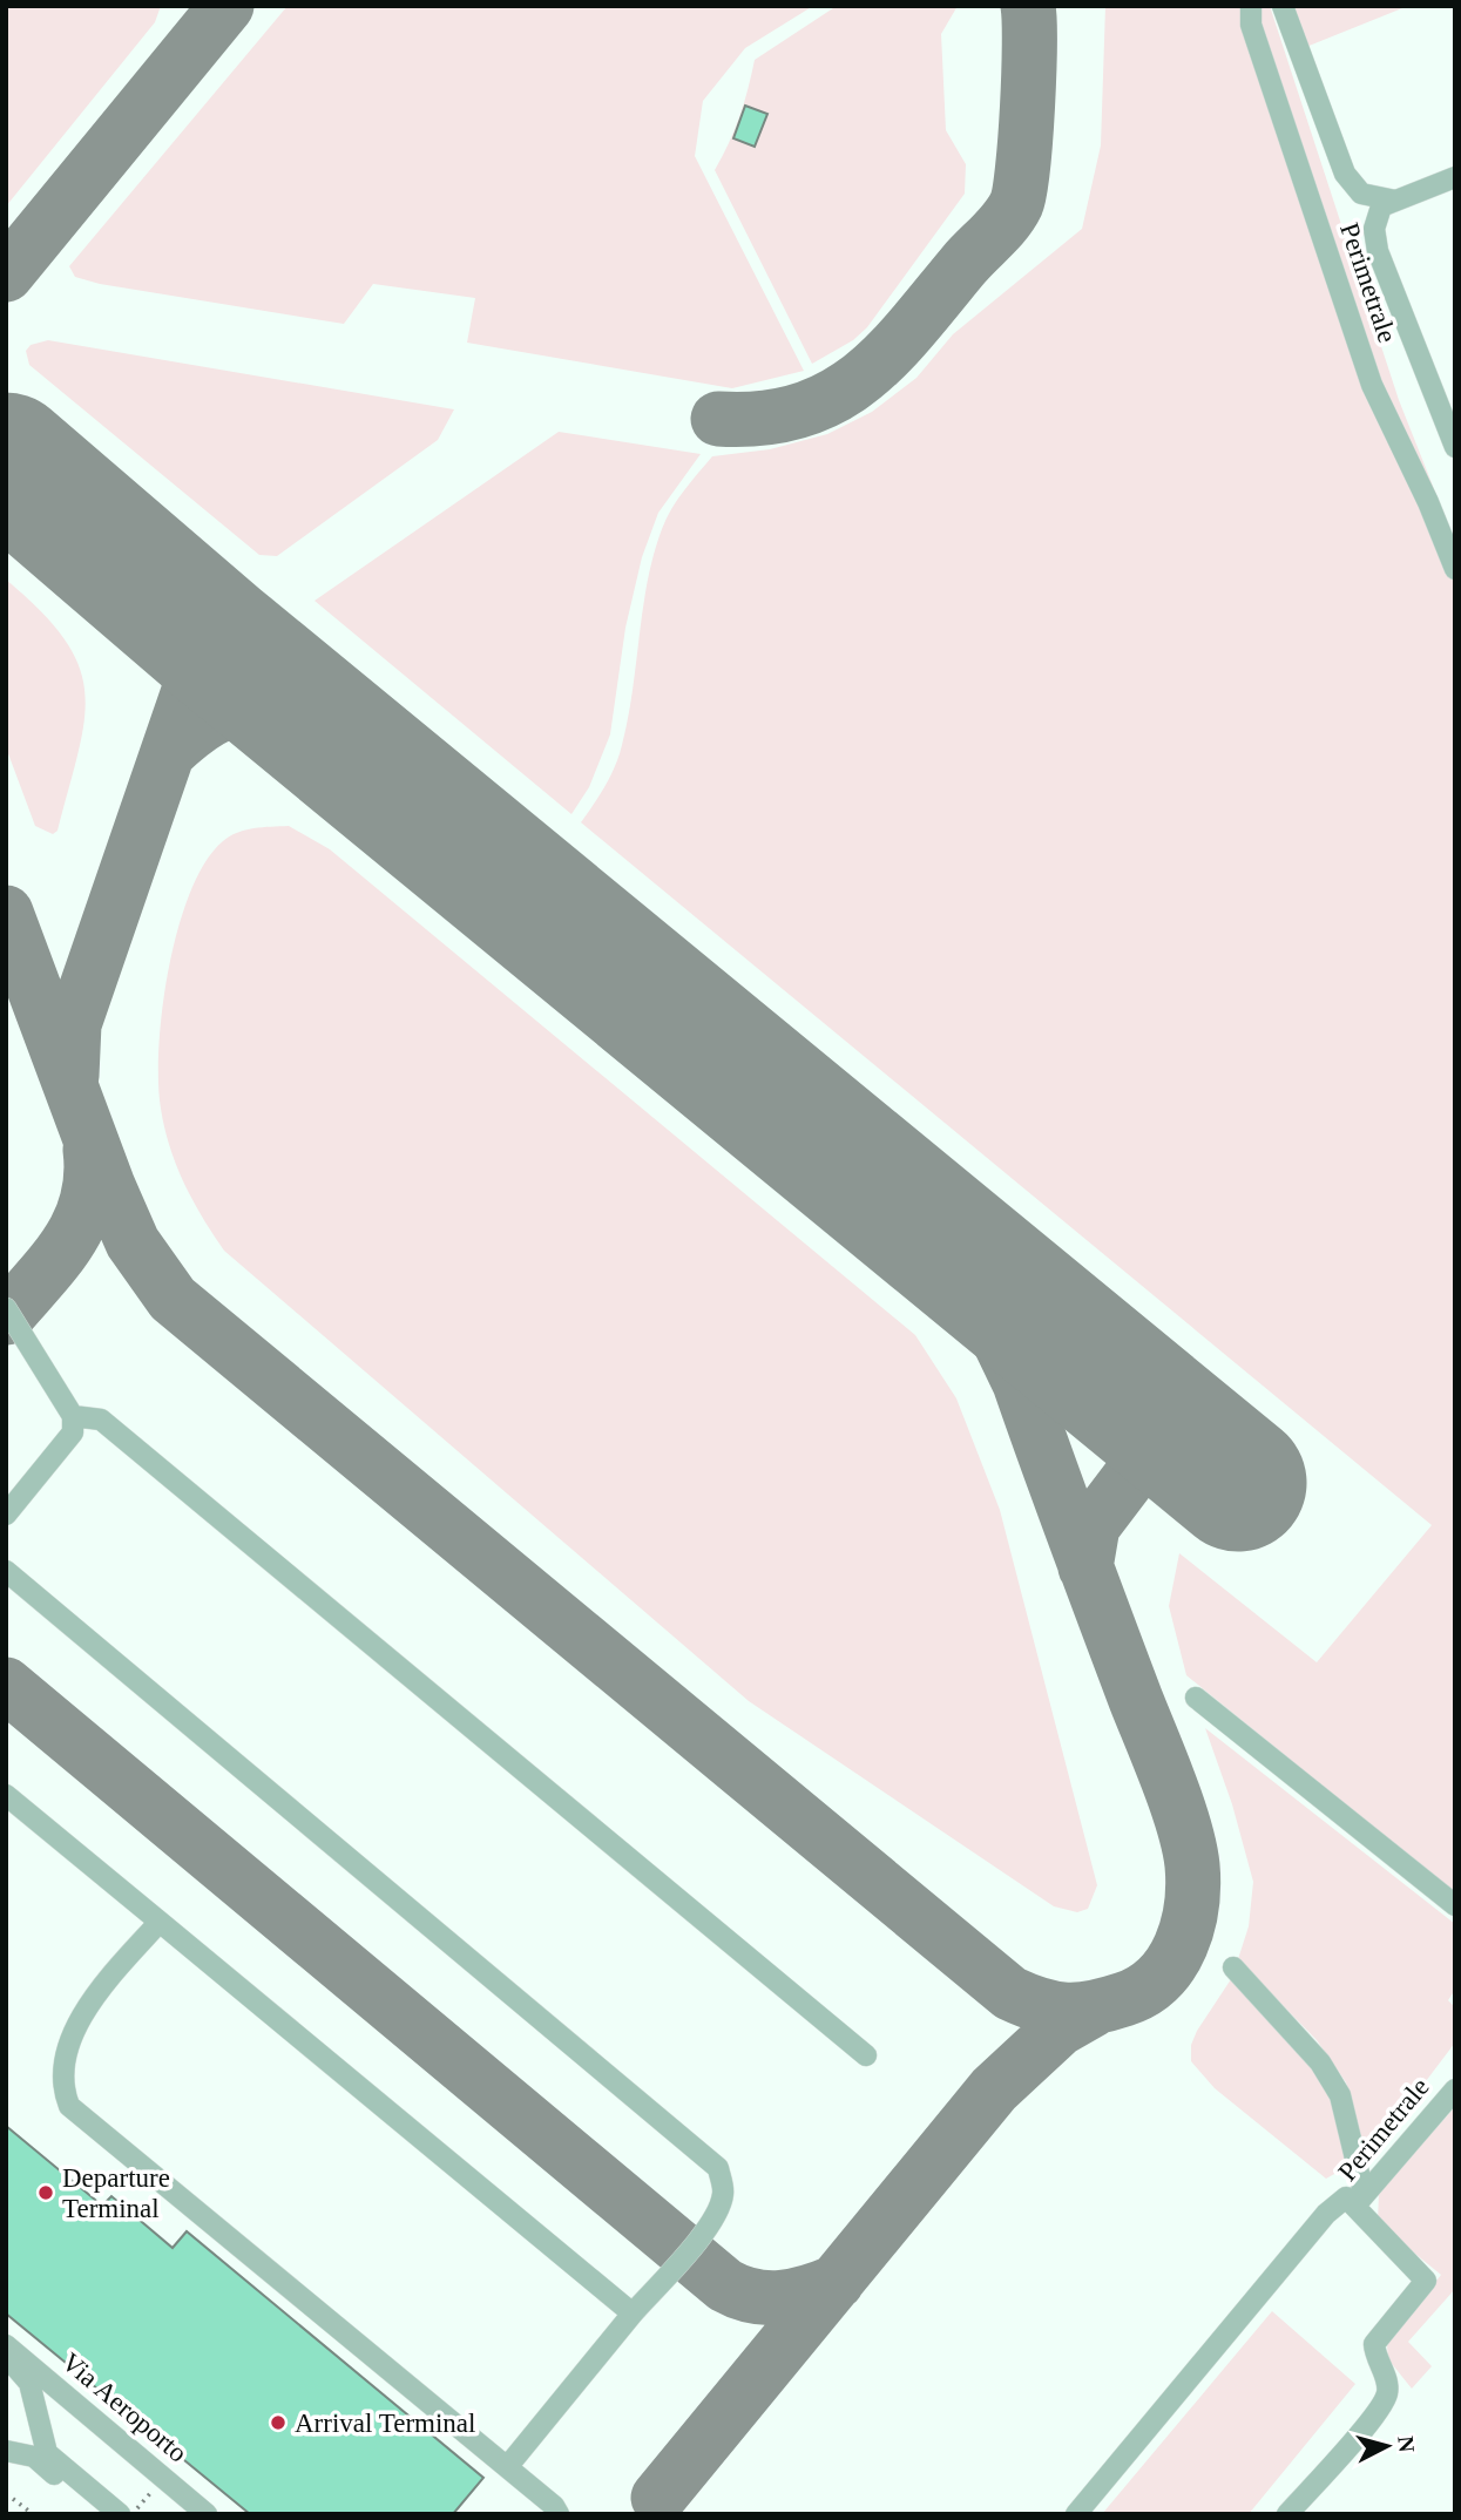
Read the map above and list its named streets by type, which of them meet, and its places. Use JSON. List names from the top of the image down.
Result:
{
  "streets": {
    "street": ["Perimetrale", "Via Aeroporto"]
  },
  "places": ["Departure Terminal", "Arrival Terminal"],
  "north": "right"
}
